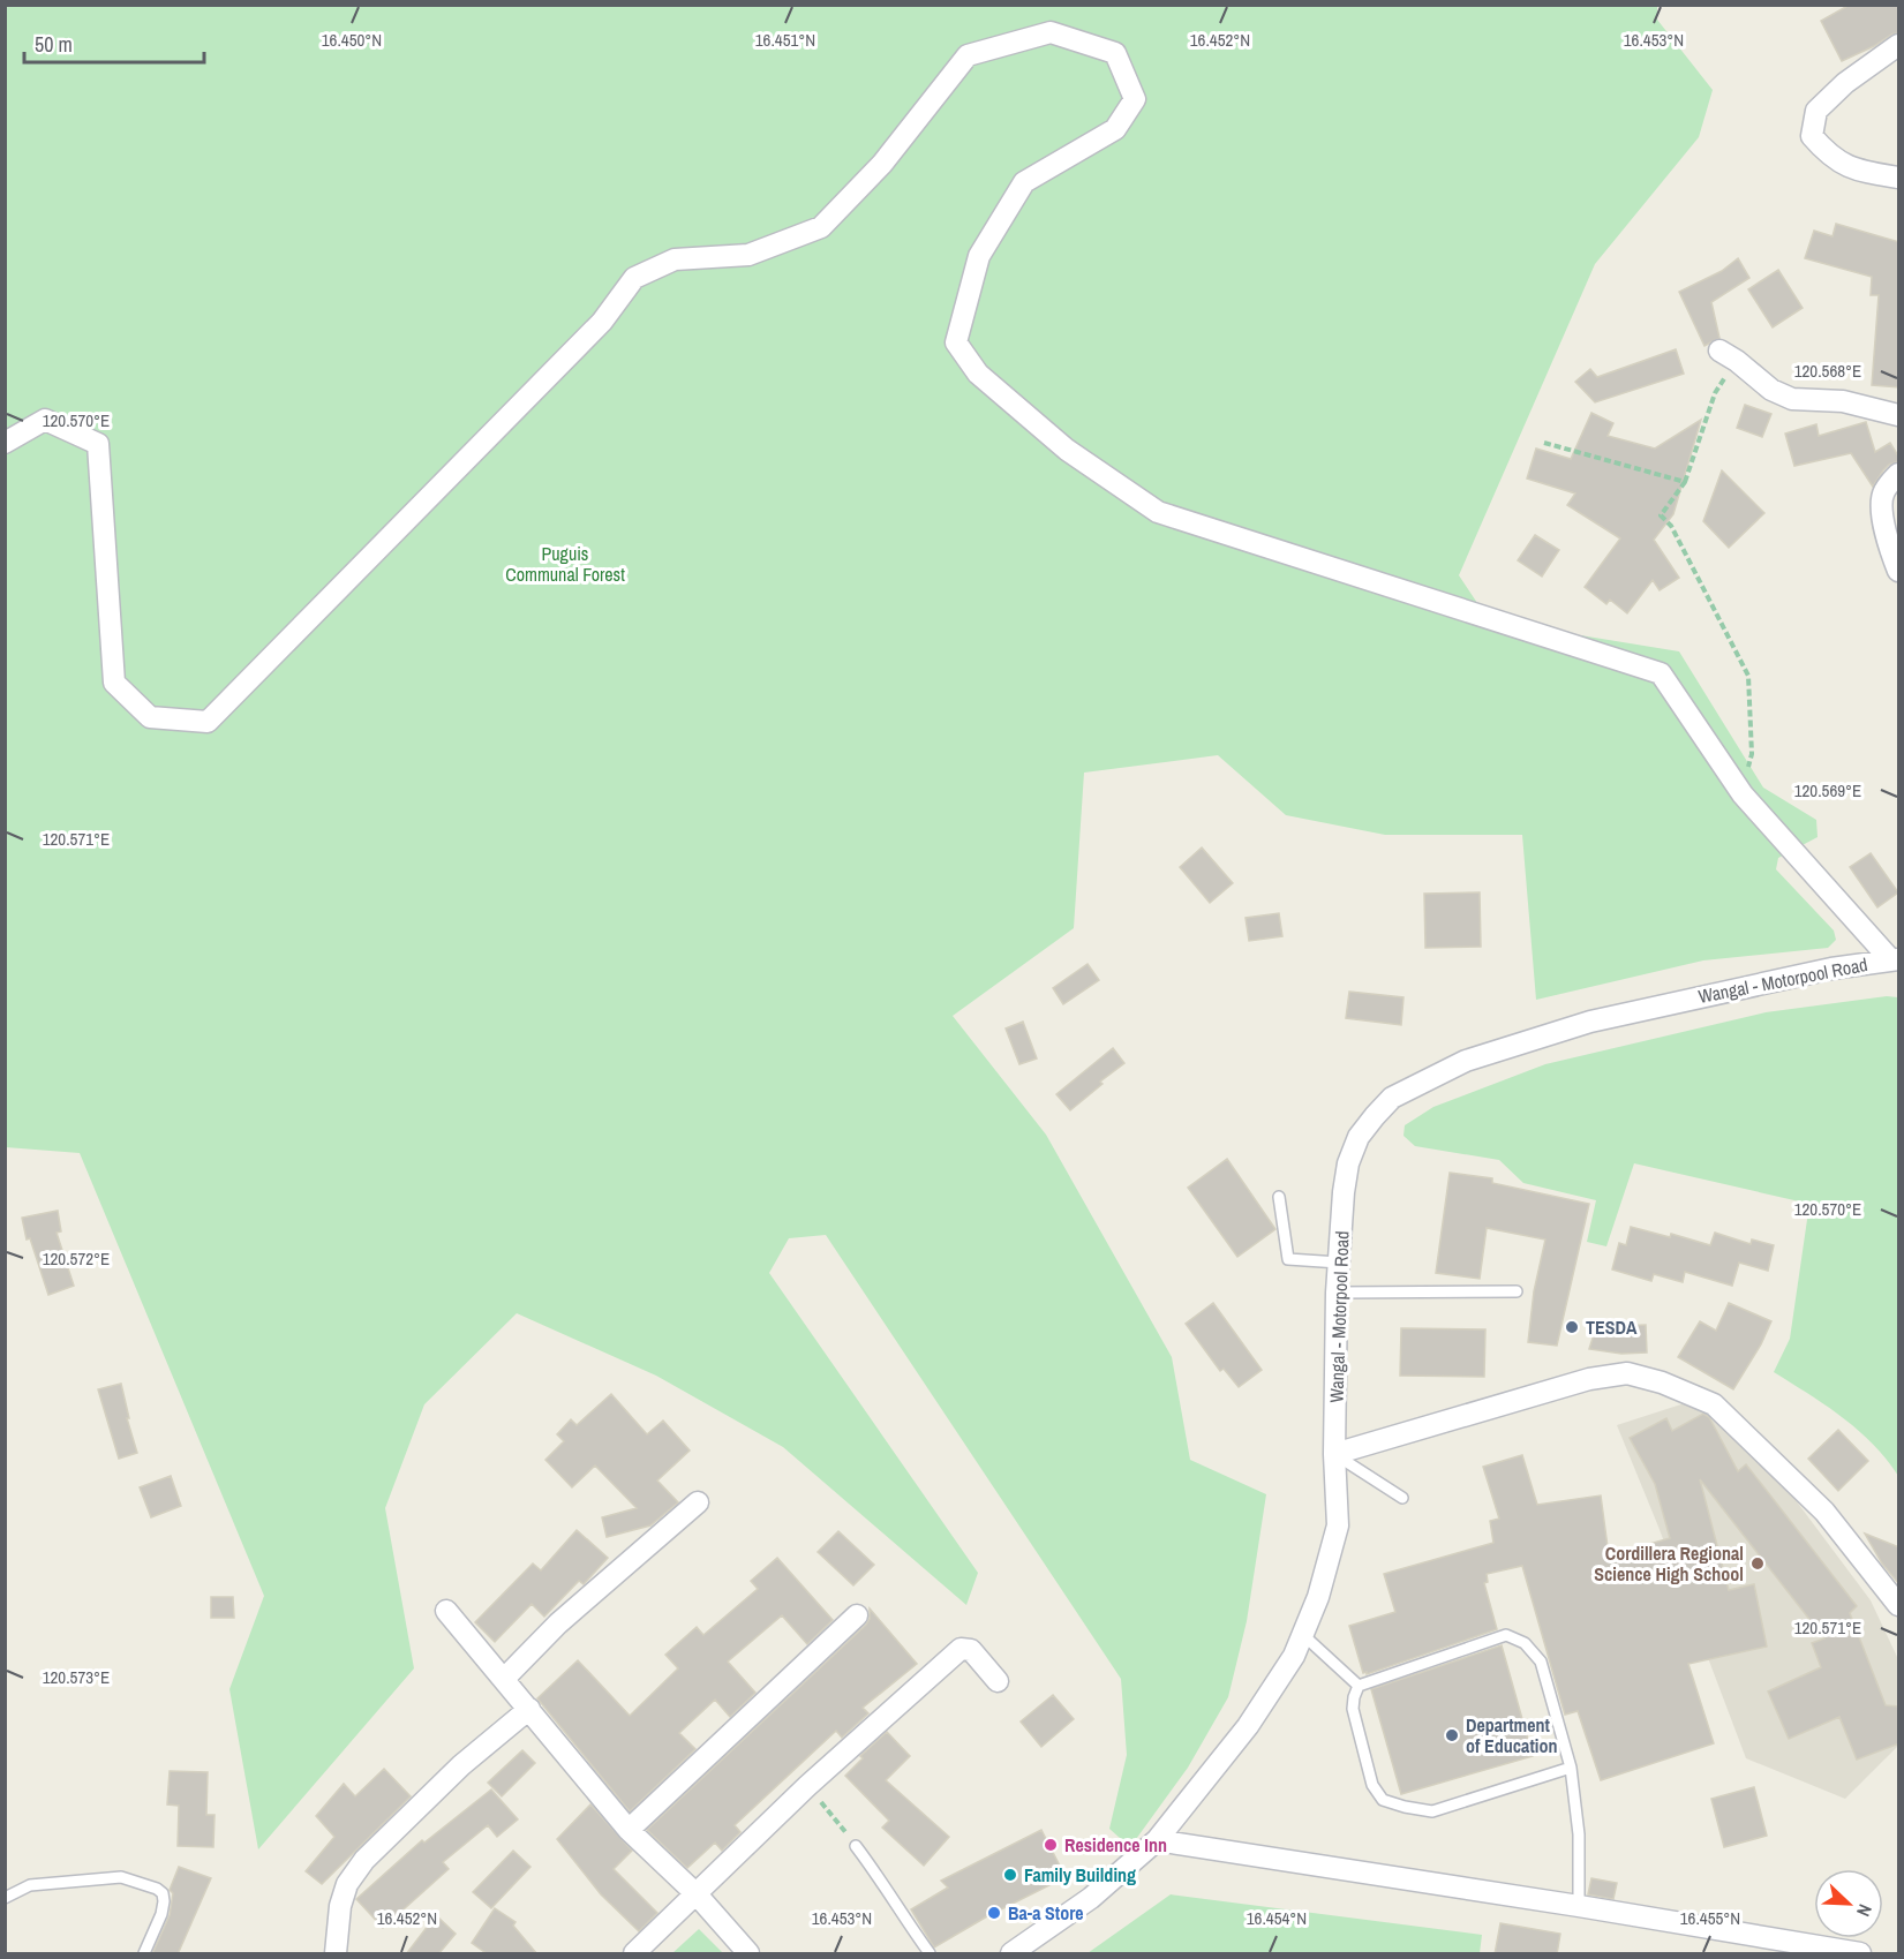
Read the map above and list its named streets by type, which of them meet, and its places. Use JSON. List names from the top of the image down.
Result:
{
  "streets": {
    "street": ["Wangal - Motorpool Road"]
  },
  "parks": ["Puguis Communal Forest"],
  "places": [
    "TESDA",
    "Cordillera Regional Science High School",
    "Department of Education",
    "Residence Inn",
    "Family Building",
    "Ba-a Store"
  ],
  "scale_bar": "50 m",
  "north": "bottom right",
  "coordinates": [
    "16.450°N",
    "16.451°N",
    "16.452°N",
    "16.453°N",
    "120.568°E",
    "120.570°E",
    "120.569°E",
    "120.571°E",
    "120.572°E",
    "120.573°E",
    "16.454°N",
    "16.455°N"
  ]
}
